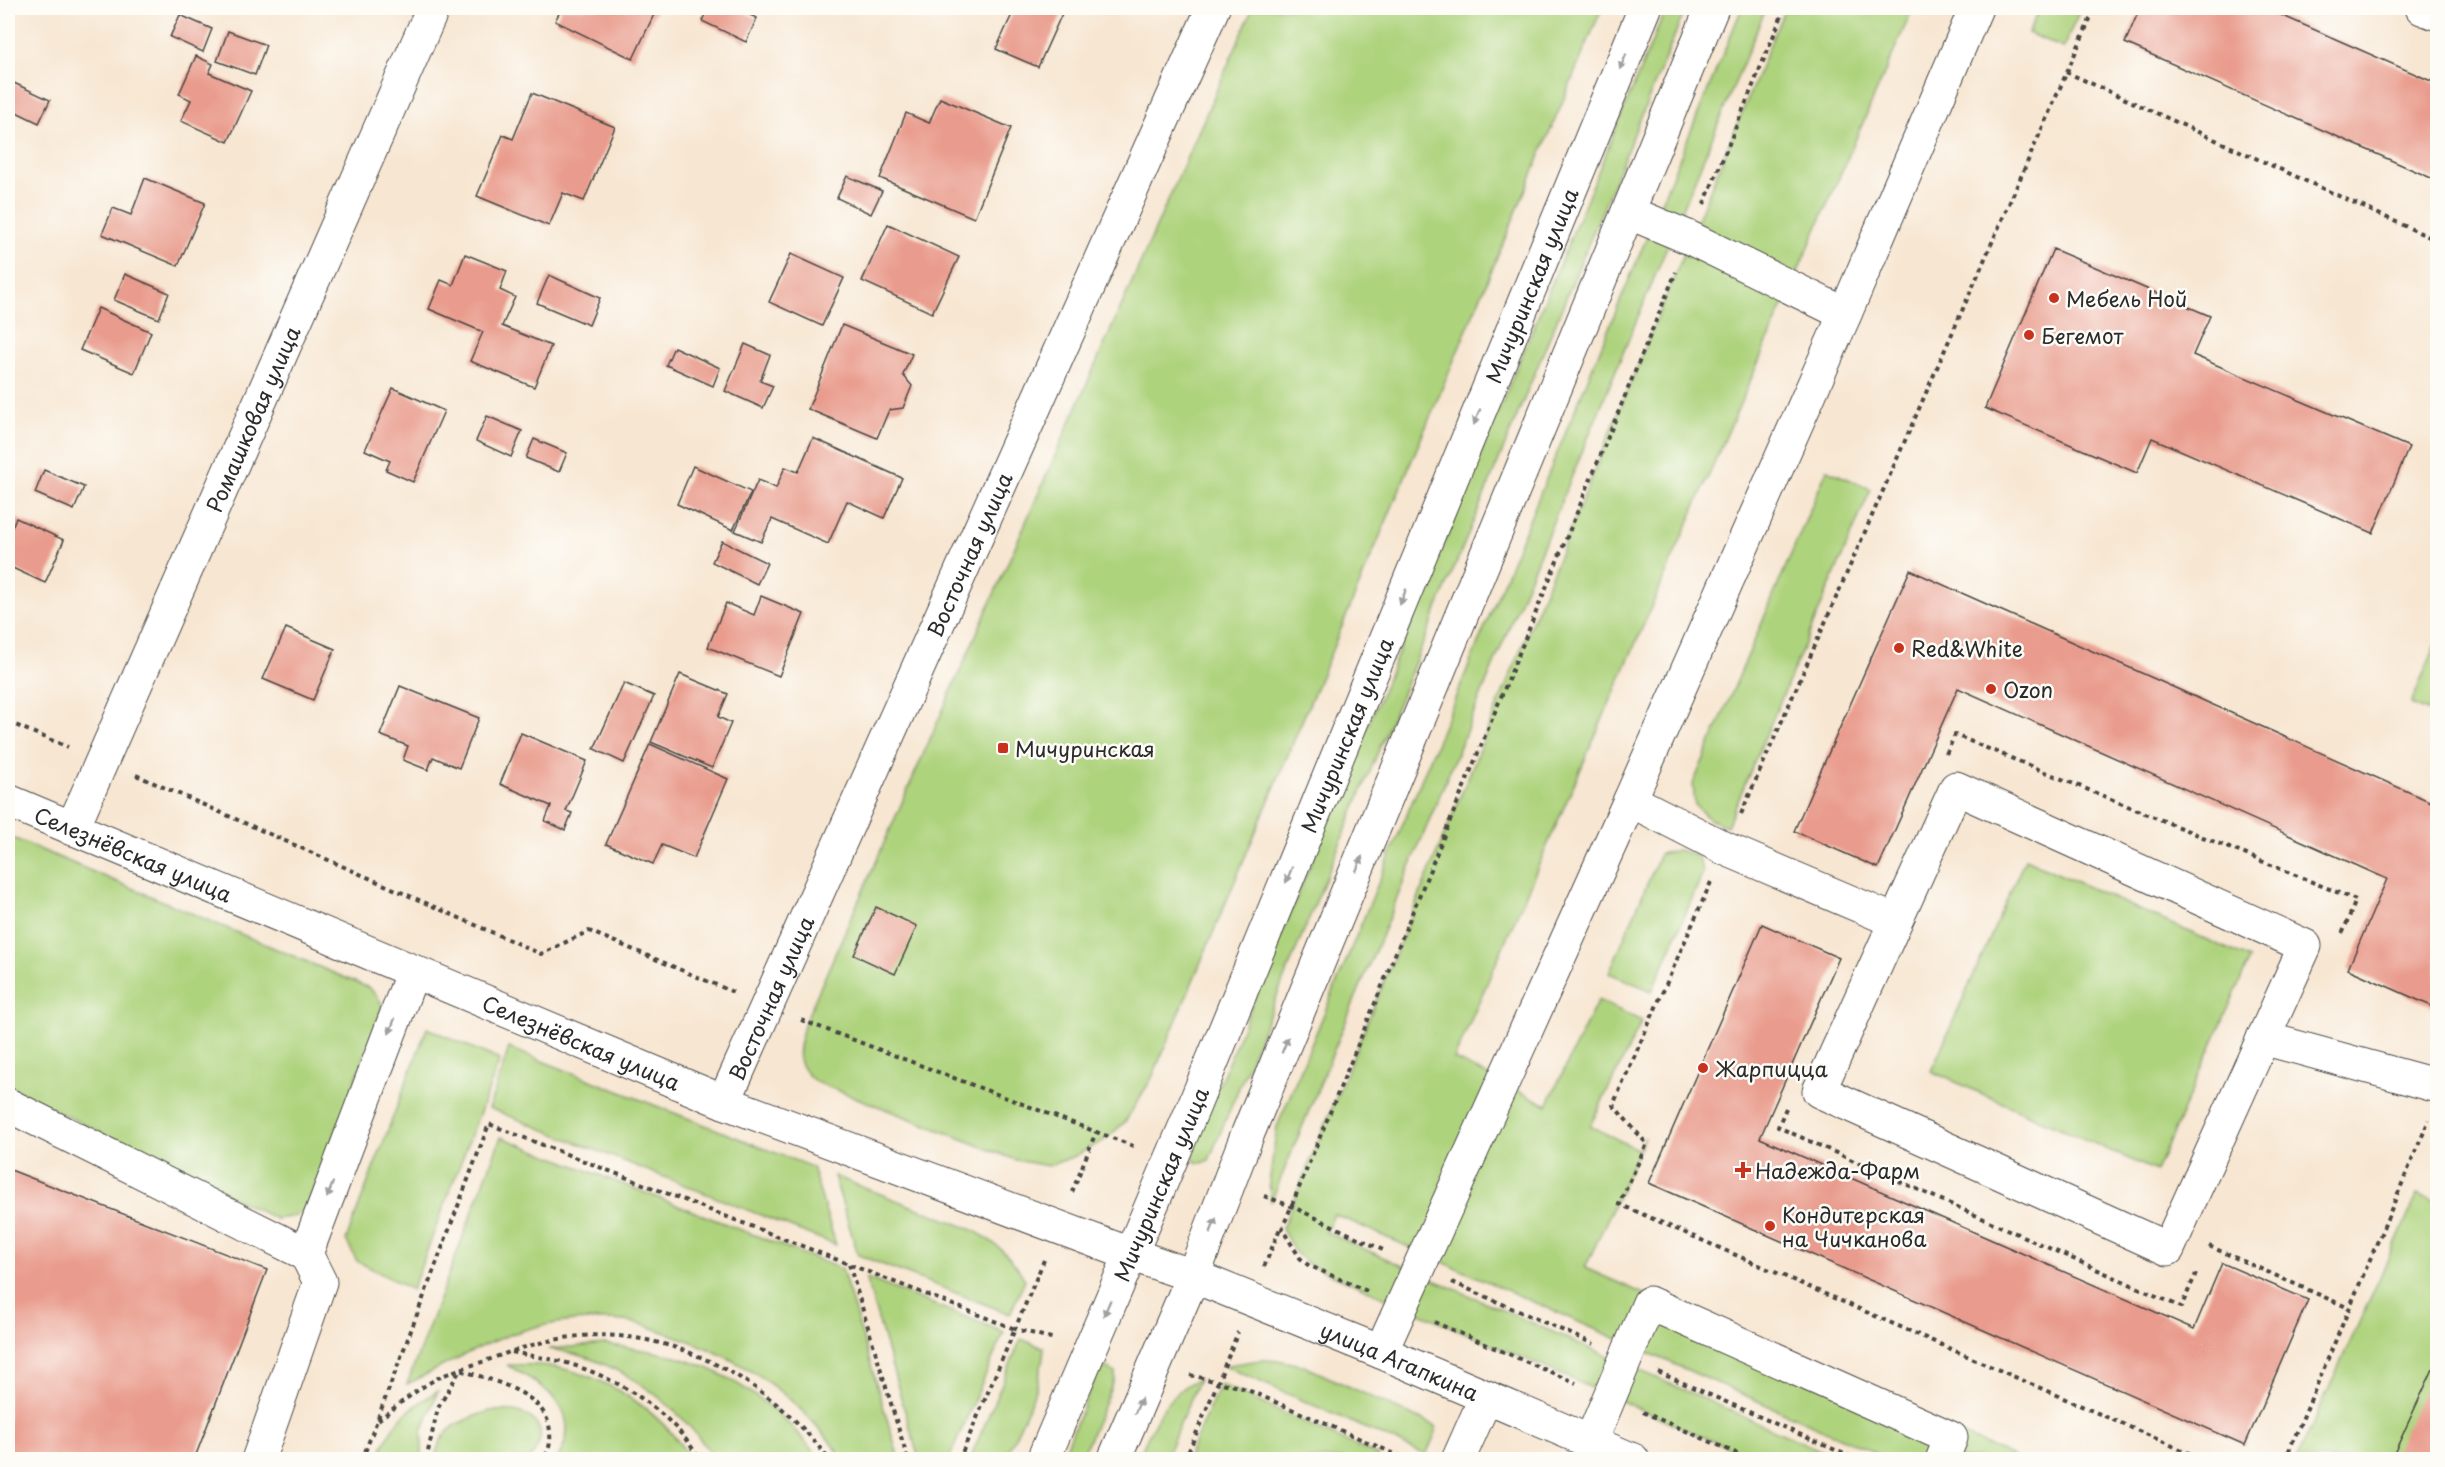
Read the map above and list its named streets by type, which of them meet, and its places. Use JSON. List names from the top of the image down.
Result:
{
  "streets": {
    "main road": [
      "Мичуринская улица",
      "Ромашковая улица",
      "Восточная улица",
      "Селезнёвская улица",
      "улица Агапкина"
    ]
  },
  "crossings": [
    ["Мичуринская улица", "Селезнёвская улица"],
    ["Ромашковая улица", "Селезнёвская улица"],
    ["Восточная улица", "Селезнёвская улица"],
    ["Селезнёвская улица", "улица Агапкина"]
  ],
  "places": {
    "other": [
      "Мебель Ной",
      "Бегемот",
      "Red&White",
      "Ozon",
      "Жарпицца",
      "Кондитерская на Чичканова"
    ],
    "transit": ["Мичуринская"],
    "health": ["Надежда-Фарм"]
  }
}
